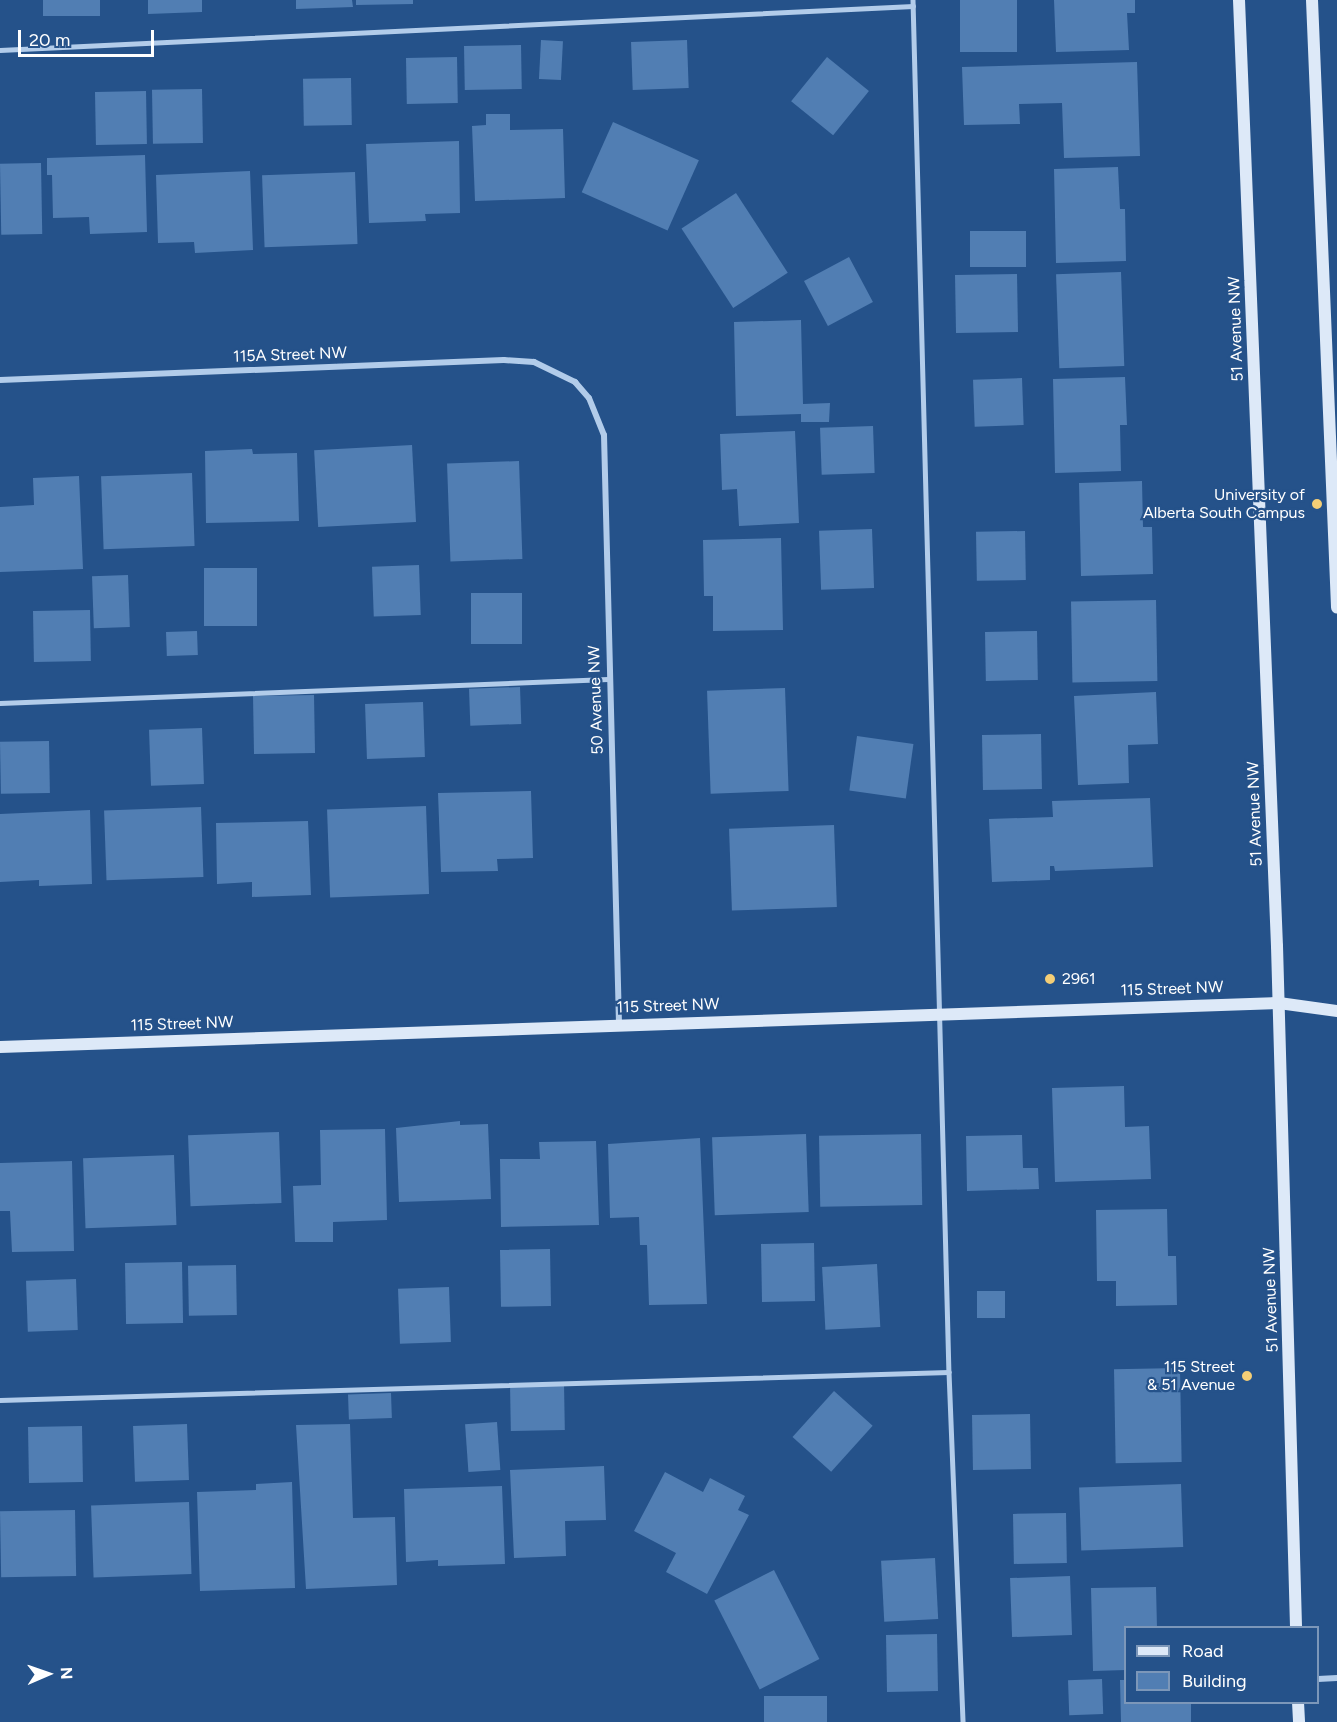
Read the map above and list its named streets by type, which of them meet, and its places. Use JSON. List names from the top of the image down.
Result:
{
  "streets": {
    "main road": ["51 Avenue NW", "115 Street NW"],
    "street": ["115A Street NW", "50 Avenue NW"]
  },
  "crossings": [
    ["51 Avenue NW", "115 Street NW"],
    ["115A Street NW", "50 Avenue NW"],
    ["50 Avenue NW", "115 Street NW"]
  ],
  "places": ["University of Alberta South Campus", "2961", "115 Street & 51 Avenue"],
  "legend": ["Road", "Building"],
  "scale_bar": "20 m",
  "north": "right"
}
